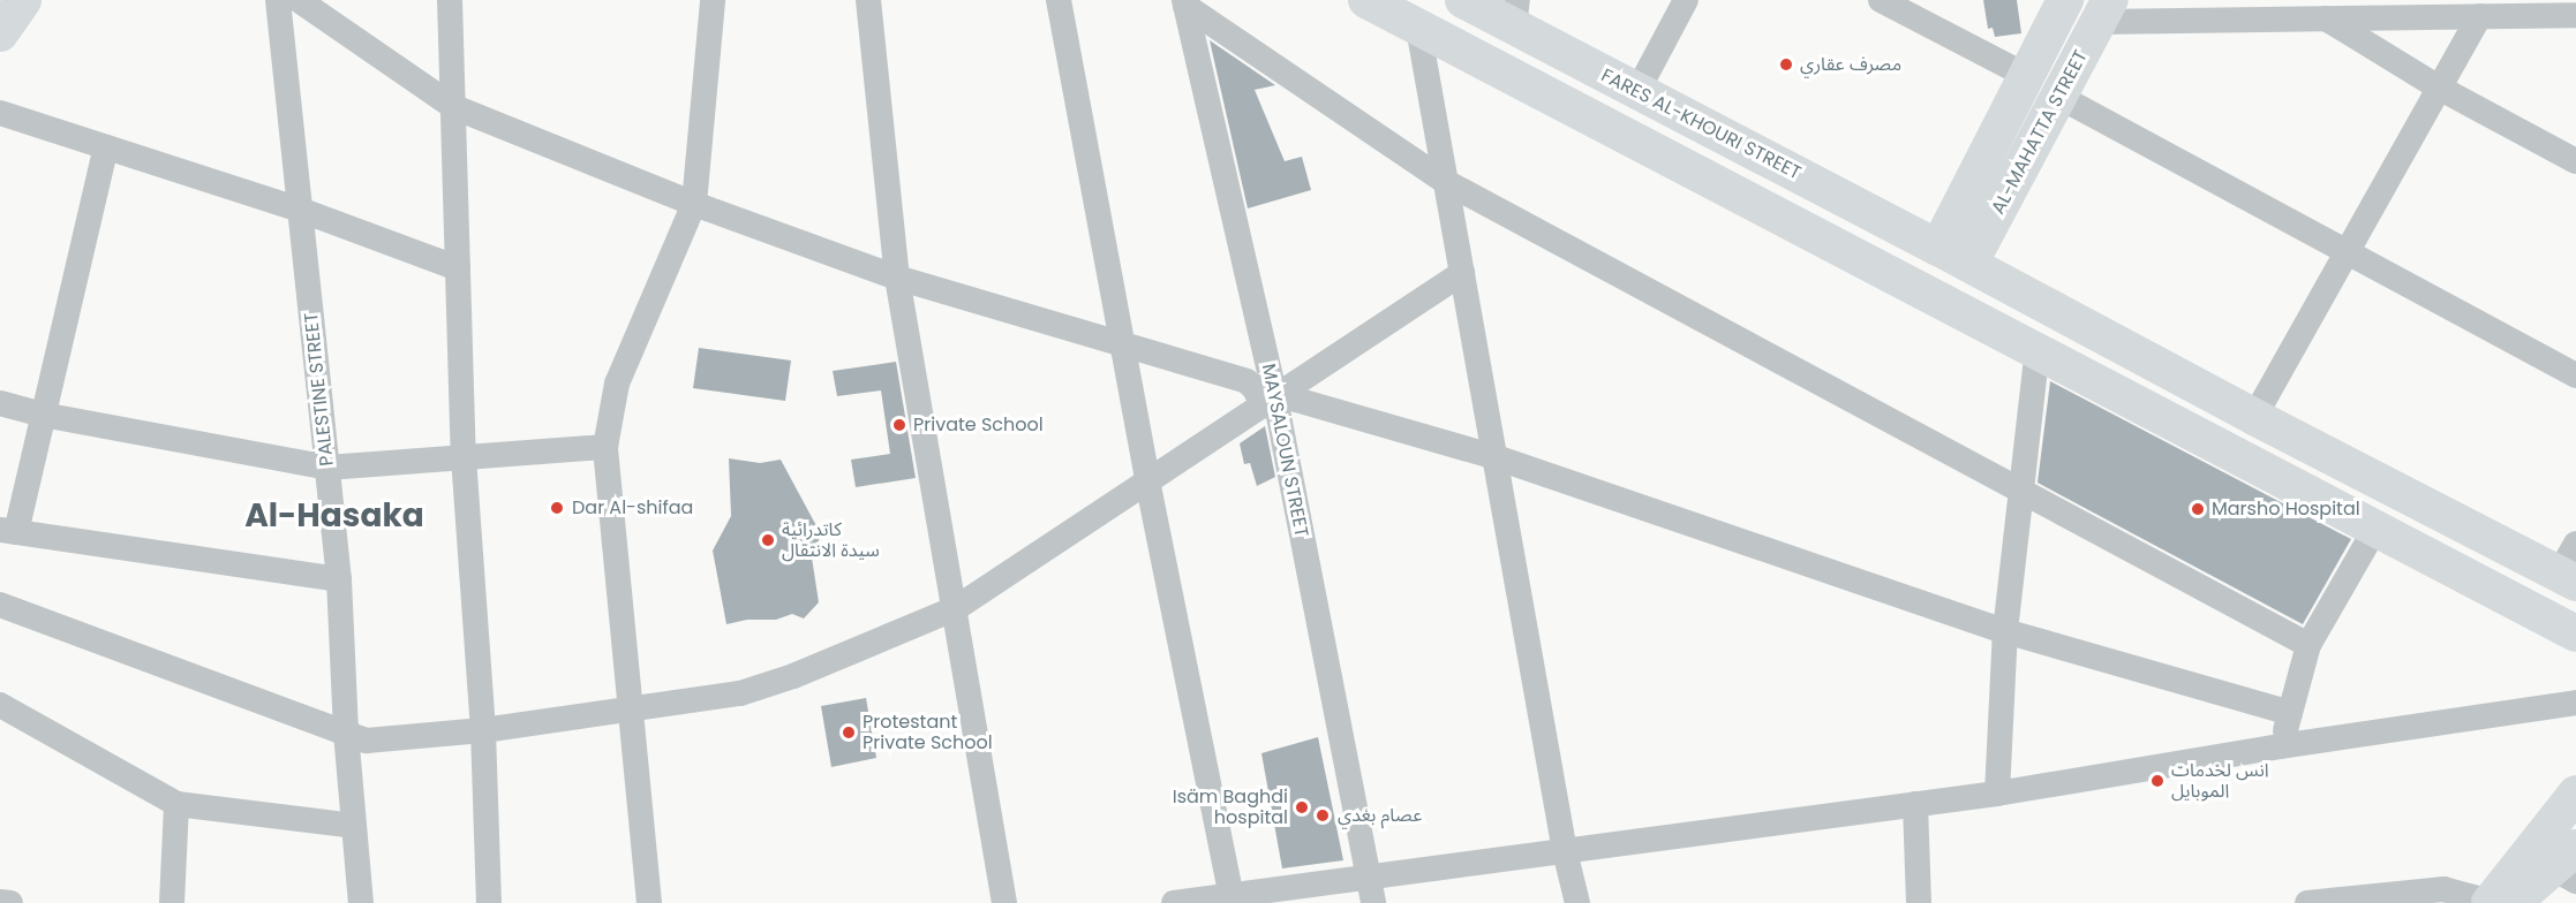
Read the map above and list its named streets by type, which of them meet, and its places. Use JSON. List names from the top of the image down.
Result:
{
  "streets": {
    "street": [
      "FARES AL-KHOURI STREET",
      "AL-MAHATTA STREET",
      "PALESTINE STREET",
      "MAYSALOUN STREET"
    ]
  },
  "crossings": [
    ["FARES AL-KHOURI STREET", "AL-MAHATTA STREET"]
  ],
  "districts": ["Al-Hasaka"],
  "places": [
    "مصرف عقاري",
    "Private School",
    "Dar Al-shifaa",
    "Marsho Hospital",
    "كاتدرائية سيدة الانتقال",
    "Protestant Private School",
    "انس لخدمات الموبايل",
    "Isäm Baghdi hospital",
    "عصام بغدي"
  ]
}
